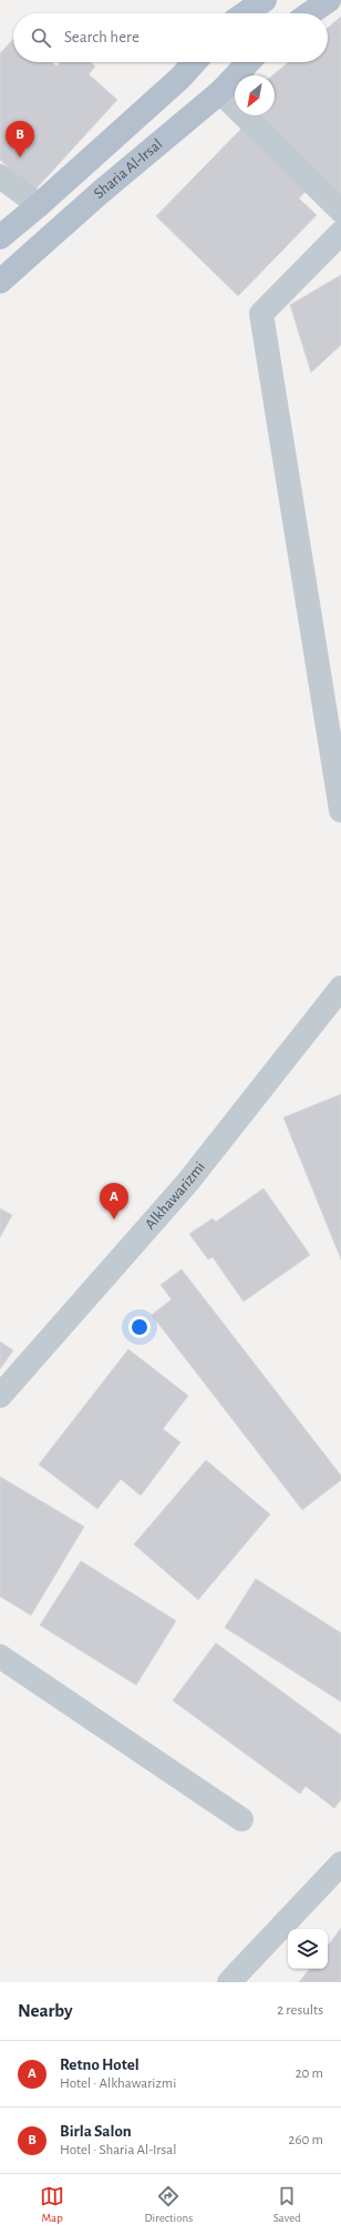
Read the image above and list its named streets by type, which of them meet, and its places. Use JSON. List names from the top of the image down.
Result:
{
  "streets": {
    "main road": ["Sharia Al-Irsal"],
    "street": ["Alkhawarizmi"]
  },
  "north": "bottom left",
  "page": {
    "search": "Search here",
    "pins": ["B", "A"],
    "heading": ["Nearby", "2 results"],
    "list": [
      {
        "mark": "A",
        "name": "Retno Hotel",
        "note": "Hotel · Alkhawarizmi",
        "value": "20 m"
      },
      {
        "mark": "B",
        "name": "Birla Salon",
        "note": "Hotel · Sharia Al-Irsal",
        "value": "260 m"
      }
    ],
    "nav": ["Map", "Directions", "Saved"]
  }
}
